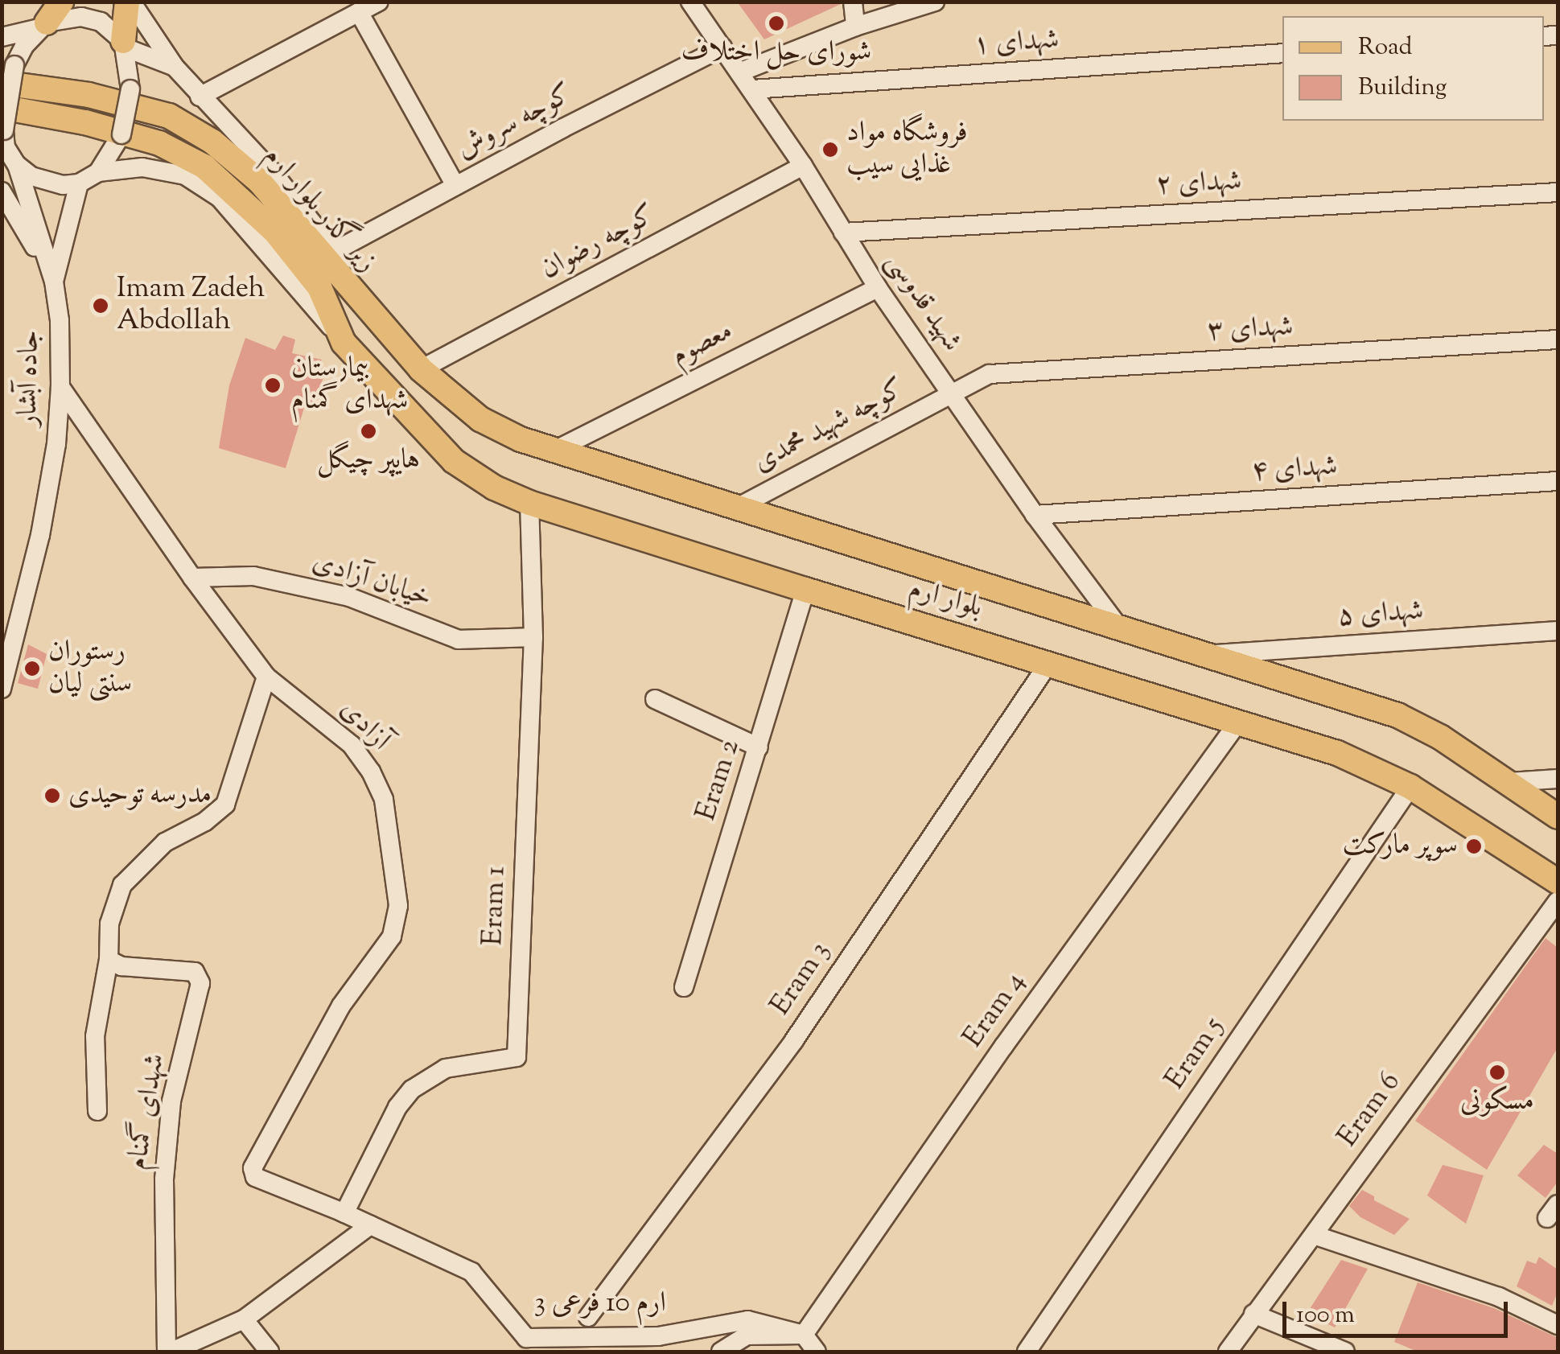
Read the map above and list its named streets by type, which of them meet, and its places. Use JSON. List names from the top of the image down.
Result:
{
  "streets": {
    "main road": ["زیر گذر بلوار ارم", "بلوار ارم"],
    "street": [
      "شهدای ۱",
      "کوچه سروش",
      "شهدای ۲",
      "کوچه رضوان",
      "شهید قدوسی",
      "شهدای ۳",
      "معصوم",
      "جاده آبشار",
      "کوچه شهید محمدی",
      "شهدای ۴",
      "خیابان آزادی",
      "شهدای ۵",
      "آزادی",
      "Eram 2",
      "Eram 1",
      "Eram 3",
      "Eram 4",
      "Eram 5",
      "Eram 6",
      "شهدای گمنام",
      "ارم 10 فرعی 3"
    ]
  },
  "crossings": [
    ["شهدای ۱", "شهید قدوسی"],
    ["کوچه سروش", "شهید قدوسی"],
    ["شهدای ۲", "شهید قدوسی"],
    ["زیر گذر بلوار ارم", "جاده آبشار"],
    ["زیر گذر بلوار ارم", "بلوار ارم"],
    ["کوچه رضوان", "شهید قدوسی"],
    ["کوچه رضوان", "بلوار ارم"],
    ["شهید قدوسی", "شهدای ۳"],
    ["شهید قدوسی", "معصوم"],
    ["شهید قدوسی", "کوچه شهید محمدی"],
    ["شهید قدوسی", "شهدای ۴"],
    ["شهید قدوسی", "بلوار ارم"],
    ["شهدای ۳", "کوچه شهید محمدی"],
    ["معصوم", "بلوار ارم"],
    ["جاده آبشار", "آزادی"],
    ["کوچه شهید محمدی", "بلوار ارم"],
    ["خیابان آزادی", "آزادی"],
    ["خیابان آزادی", "Eram 1"],
    ["بلوار ارم", "شهدای ۵"],
    ["بلوار ارم", "Eram 2"],
    ["بلوار ارم", "Eram 1"],
    ["بلوار ارم", "Eram 3"],
    ["بلوار ارم", "Eram 4"],
    ["بلوار ارم", "Eram 5"],
    ["آزادی", "ارم 10 فرعی 3"],
    ["Eram 1", "ارم 10 فرعی 3"],
    ["Eram 4", "ارم 10 فرعی 3"]
  ],
  "places": [
    "شورای حل اختلاف",
    "فروشگاه مواد غذایی سیب",
    "Imam Zadeh Abdollah",
    "بیمارستان شهدای گمنام",
    "هایپر چیگل",
    "رستوران سنتی لیان",
    "مدرسه توحیدی",
    "سوپر مارکت",
    "مسکونی"
  ],
  "legend": ["Road", "Building"],
  "scale_bar": "100 m"
}
